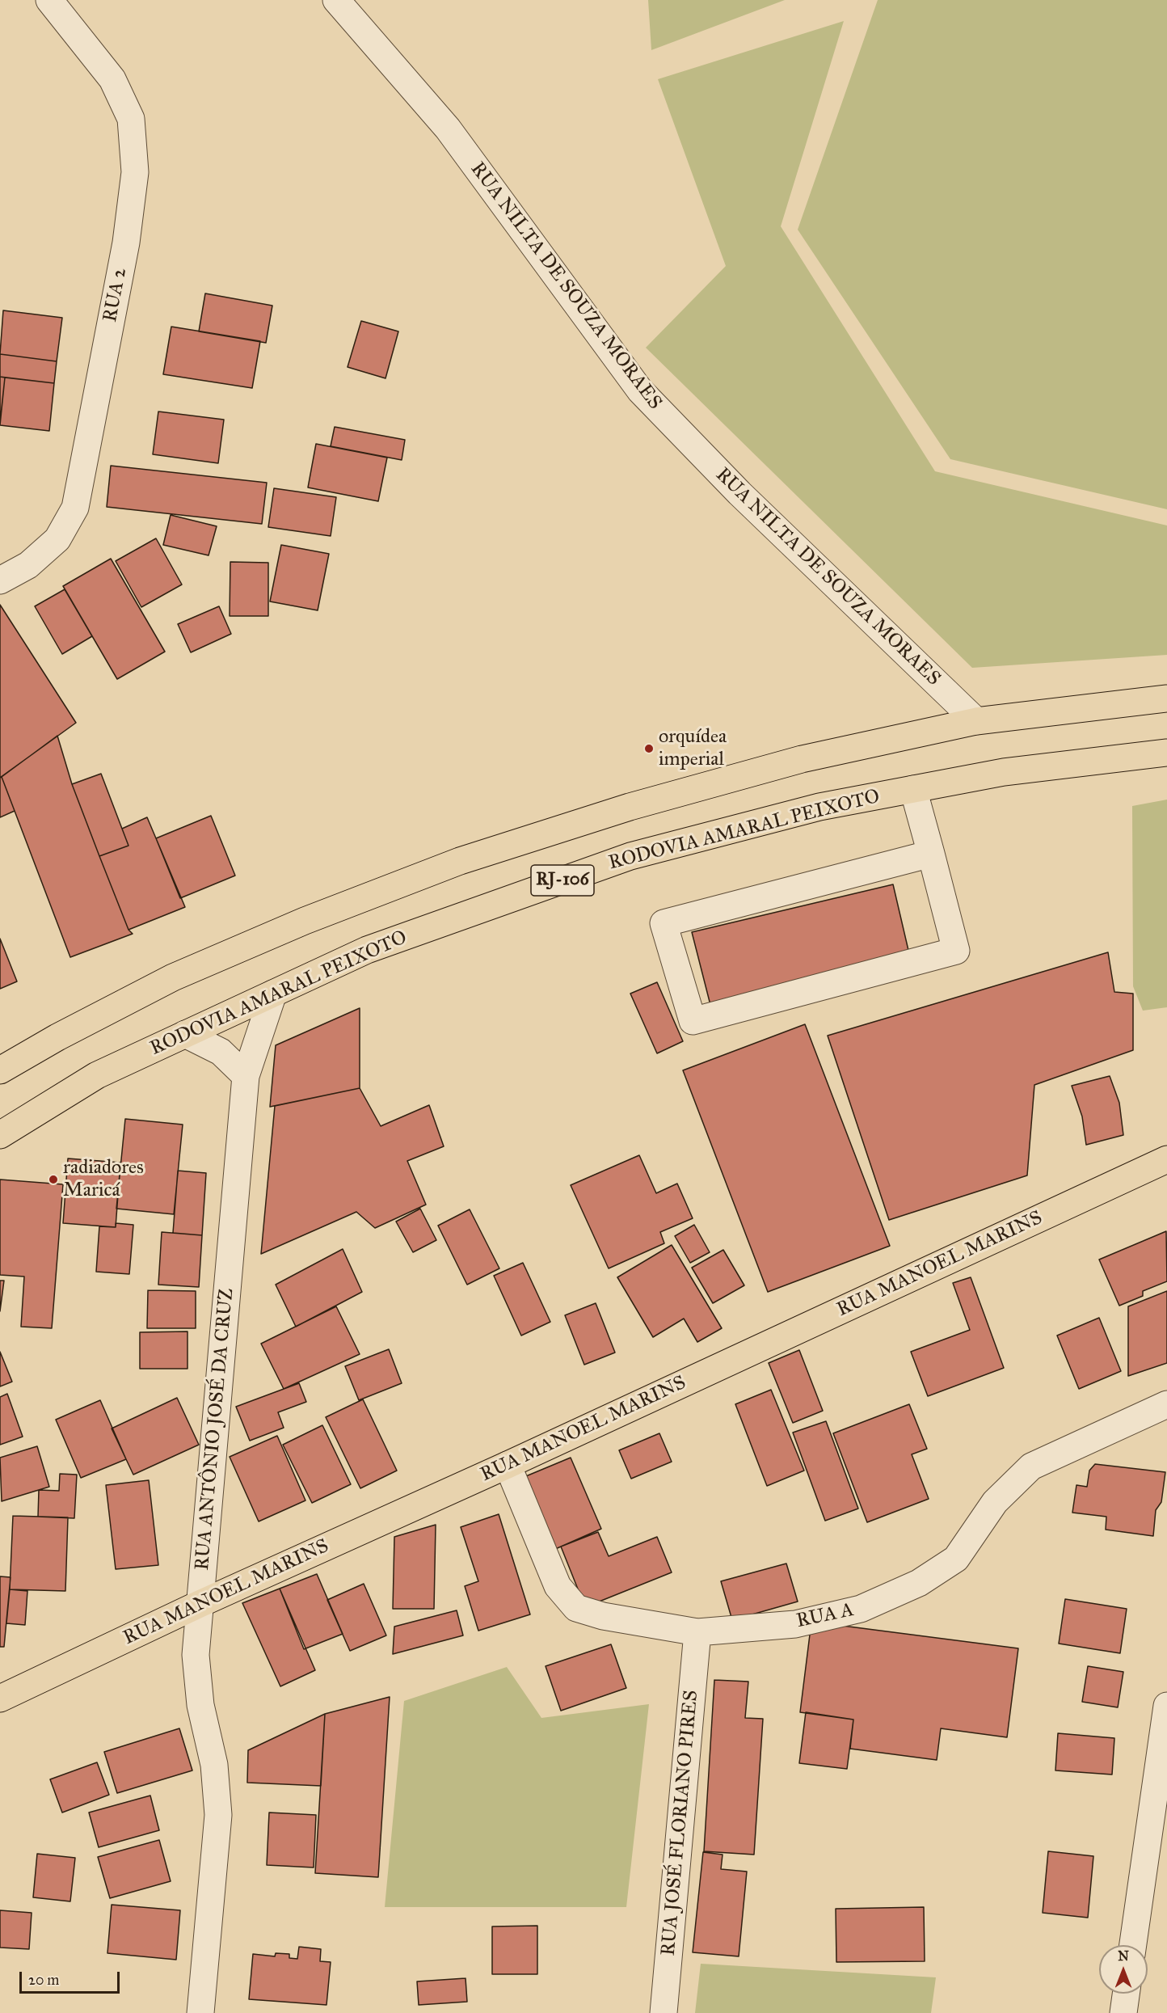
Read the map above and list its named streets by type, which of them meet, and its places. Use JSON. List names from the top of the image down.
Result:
{
  "streets": {
    "main road": ["RODOVIA AMARAL PEIXOTO", "RJ-106", "RUA MANOEL MARINS"],
    "street": [
      "RUA NILTA DE SOUZA MORAES",
      "RUA 2",
      "RUA ANTÔNIO JOSÉ DA CRUZ",
      "RUA A",
      "RUA JOSÉ FLORIANO PIRES"
    ]
  },
  "crossings": [
    ["RUA NILTA DE SOUZA MORAES", "RJ-106"],
    ["RUA MANOEL MARINS", "RUA ANTÔNIO JOSÉ DA CRUZ"],
    ["RUA MANOEL MARINS", "RUA A"],
    ["RUA A", "RUA JOSÉ FLORIANO PIRES"]
  ],
  "places": ["orquídea imperial", "radiadores Maricá"],
  "scale_bar": "20 m",
  "north": "top"
}
